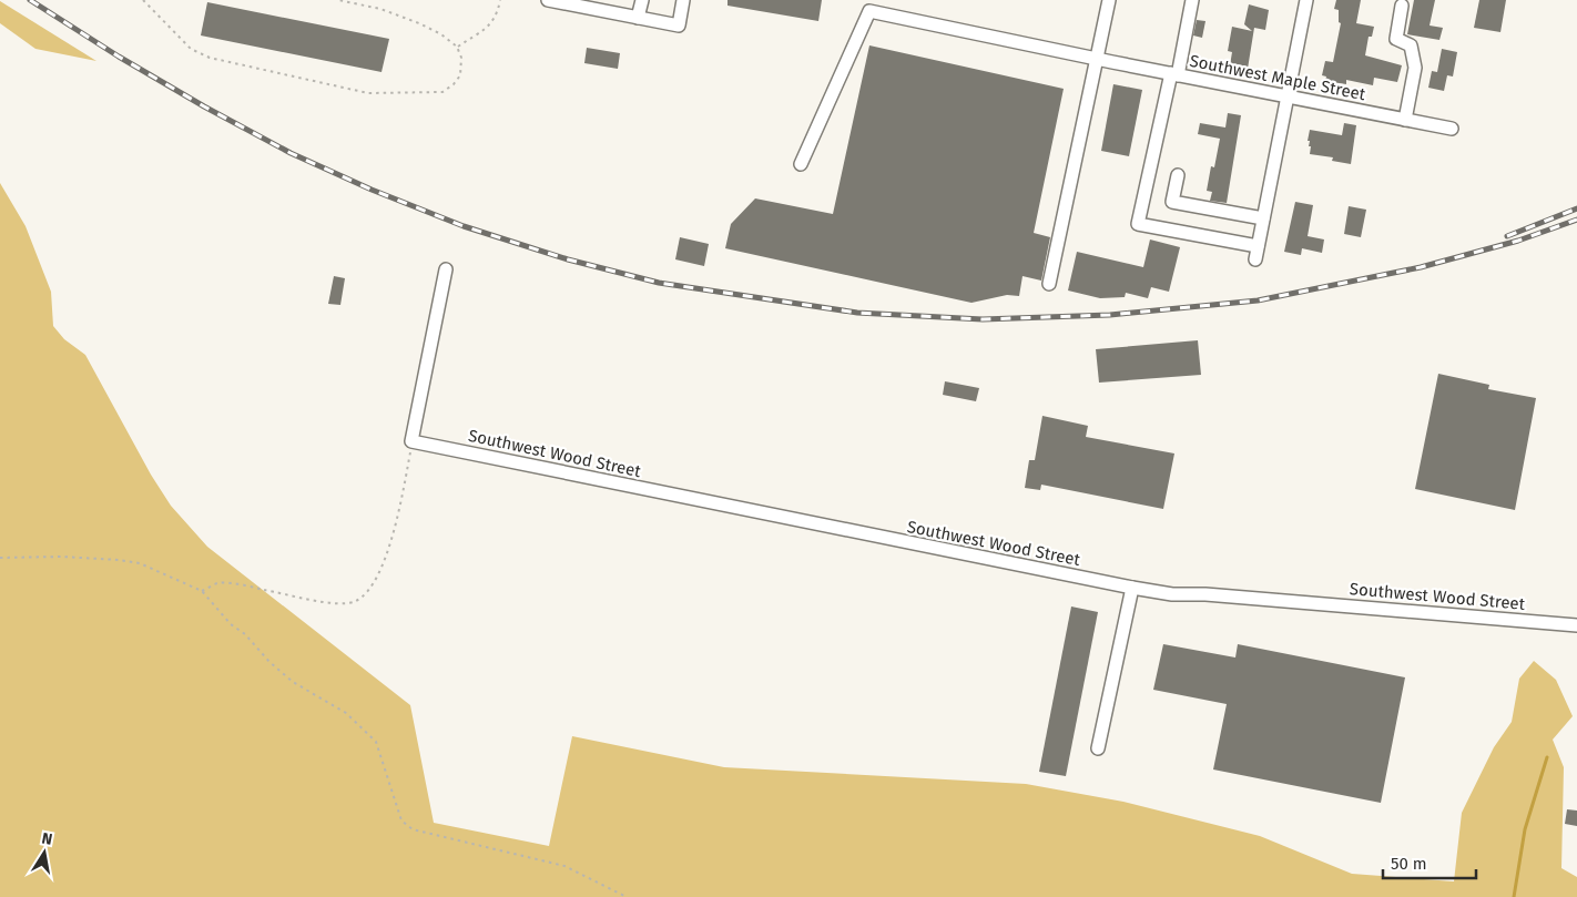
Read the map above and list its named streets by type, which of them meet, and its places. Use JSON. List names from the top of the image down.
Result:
{
  "streets": {
    "street": ["Southwest Maple Street", "Southwest Wood Street"]
  },
  "scale_bar": "50 m",
  "north": "top"
}
